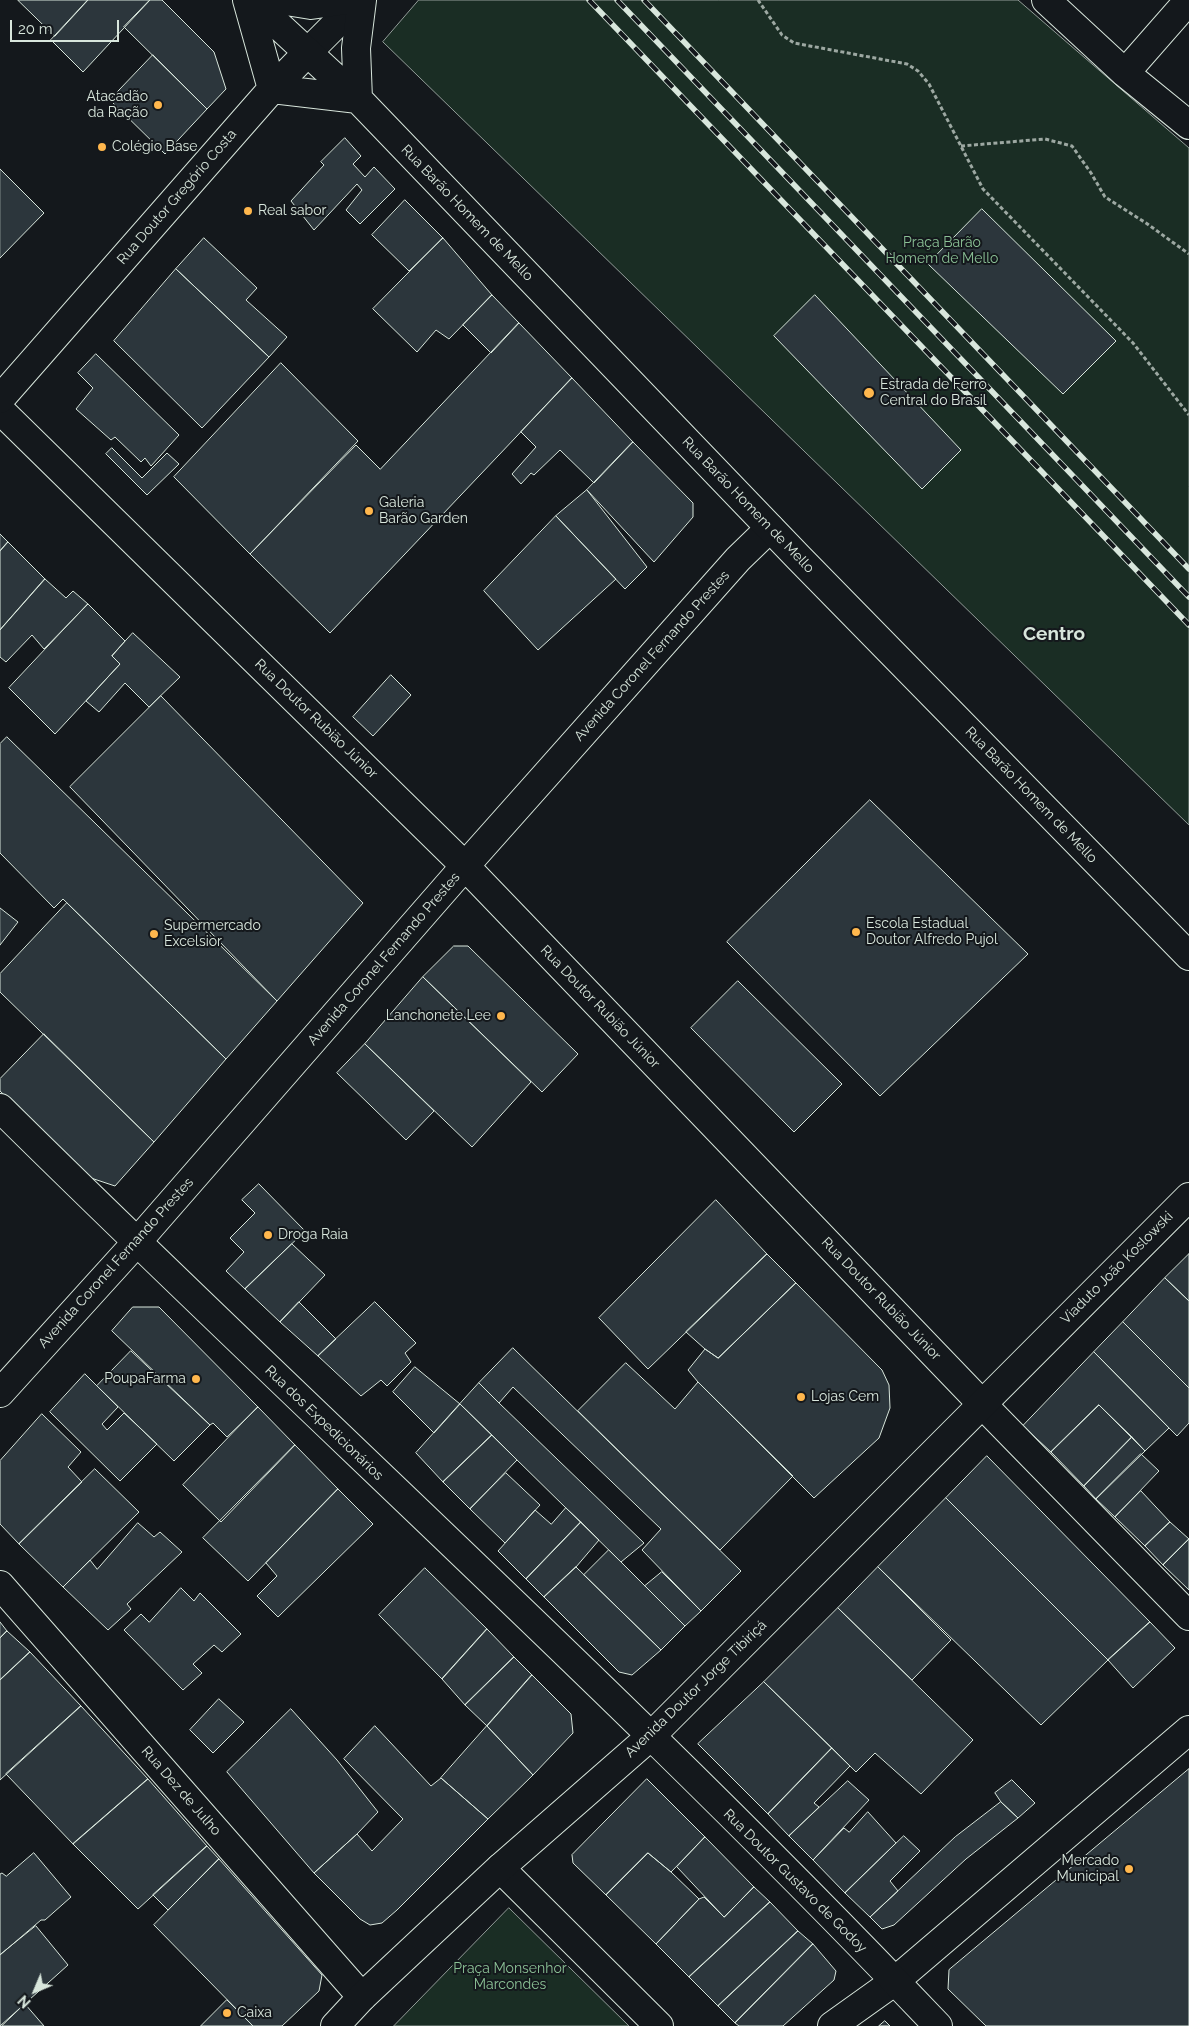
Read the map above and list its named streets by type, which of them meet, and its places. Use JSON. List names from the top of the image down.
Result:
{
  "streets": {
    "main road": [
      "Rua Doutor Gregório Costa",
      "Rua Barão Homem de Mello",
      "Avenida Coronel Fernando Prestes",
      "Rua Doutor Rubião Júnior",
      "Viaduto João Koslowski",
      "Rua dos Expedicionários",
      "Avenida Doutor Jorge Tibiriçá",
      "Rua Dez de Julho",
      "Rua Doutor Gustavo de Godoy"
    ]
  },
  "crossings": [
    ["Rua Doutor Gregório Costa", "Rua Barão Homem de Mello"],
    ["Rua Barão Homem de Mello", "Avenida Coronel Fernando Prestes"],
    ["Avenida Coronel Fernando Prestes", "Rua Doutor Rubião Júnior"],
    ["Avenida Coronel Fernando Prestes", "Rua dos Expedicionários"],
    ["Rua Doutor Rubião Júnior", "Avenida Doutor Jorge Tibiriçá"],
    ["Viaduto João Koslowski", "Avenida Doutor Jorge Tibiriçá"],
    ["Rua dos Expedicionários", "Avenida Doutor Jorge Tibiriçá"],
    ["Rua dos Expedicionários", "Rua Doutor Gustavo de Godoy"],
    ["Avenida Doutor Jorge Tibiriçá", "Rua Dez de Julho"],
    ["Avenida Doutor Jorge Tibiriçá", "Rua Doutor Gustavo de Godoy"]
  ],
  "districts": ["Centro"],
  "parks": ["Praça Barão Homem de Mello", "Praça Monsenhor Marcondes"],
  "places": [
    "Atacadão da Ração",
    "Colégio Base",
    "Real sabor",
    "Estrada de Ferro Central do Brasil",
    "Galeria Barão Garden",
    "Escola Estadual Doutor Alfredo Pujol",
    "Supermercado Excelsior",
    "Lanchonete Lee",
    "Droga Raia",
    "PoupaFarma",
    "Lojas Cem",
    "Mercado Municipal",
    "Caixa"
  ],
  "scale_bar": "20 m",
  "north": "bottom left"
}
